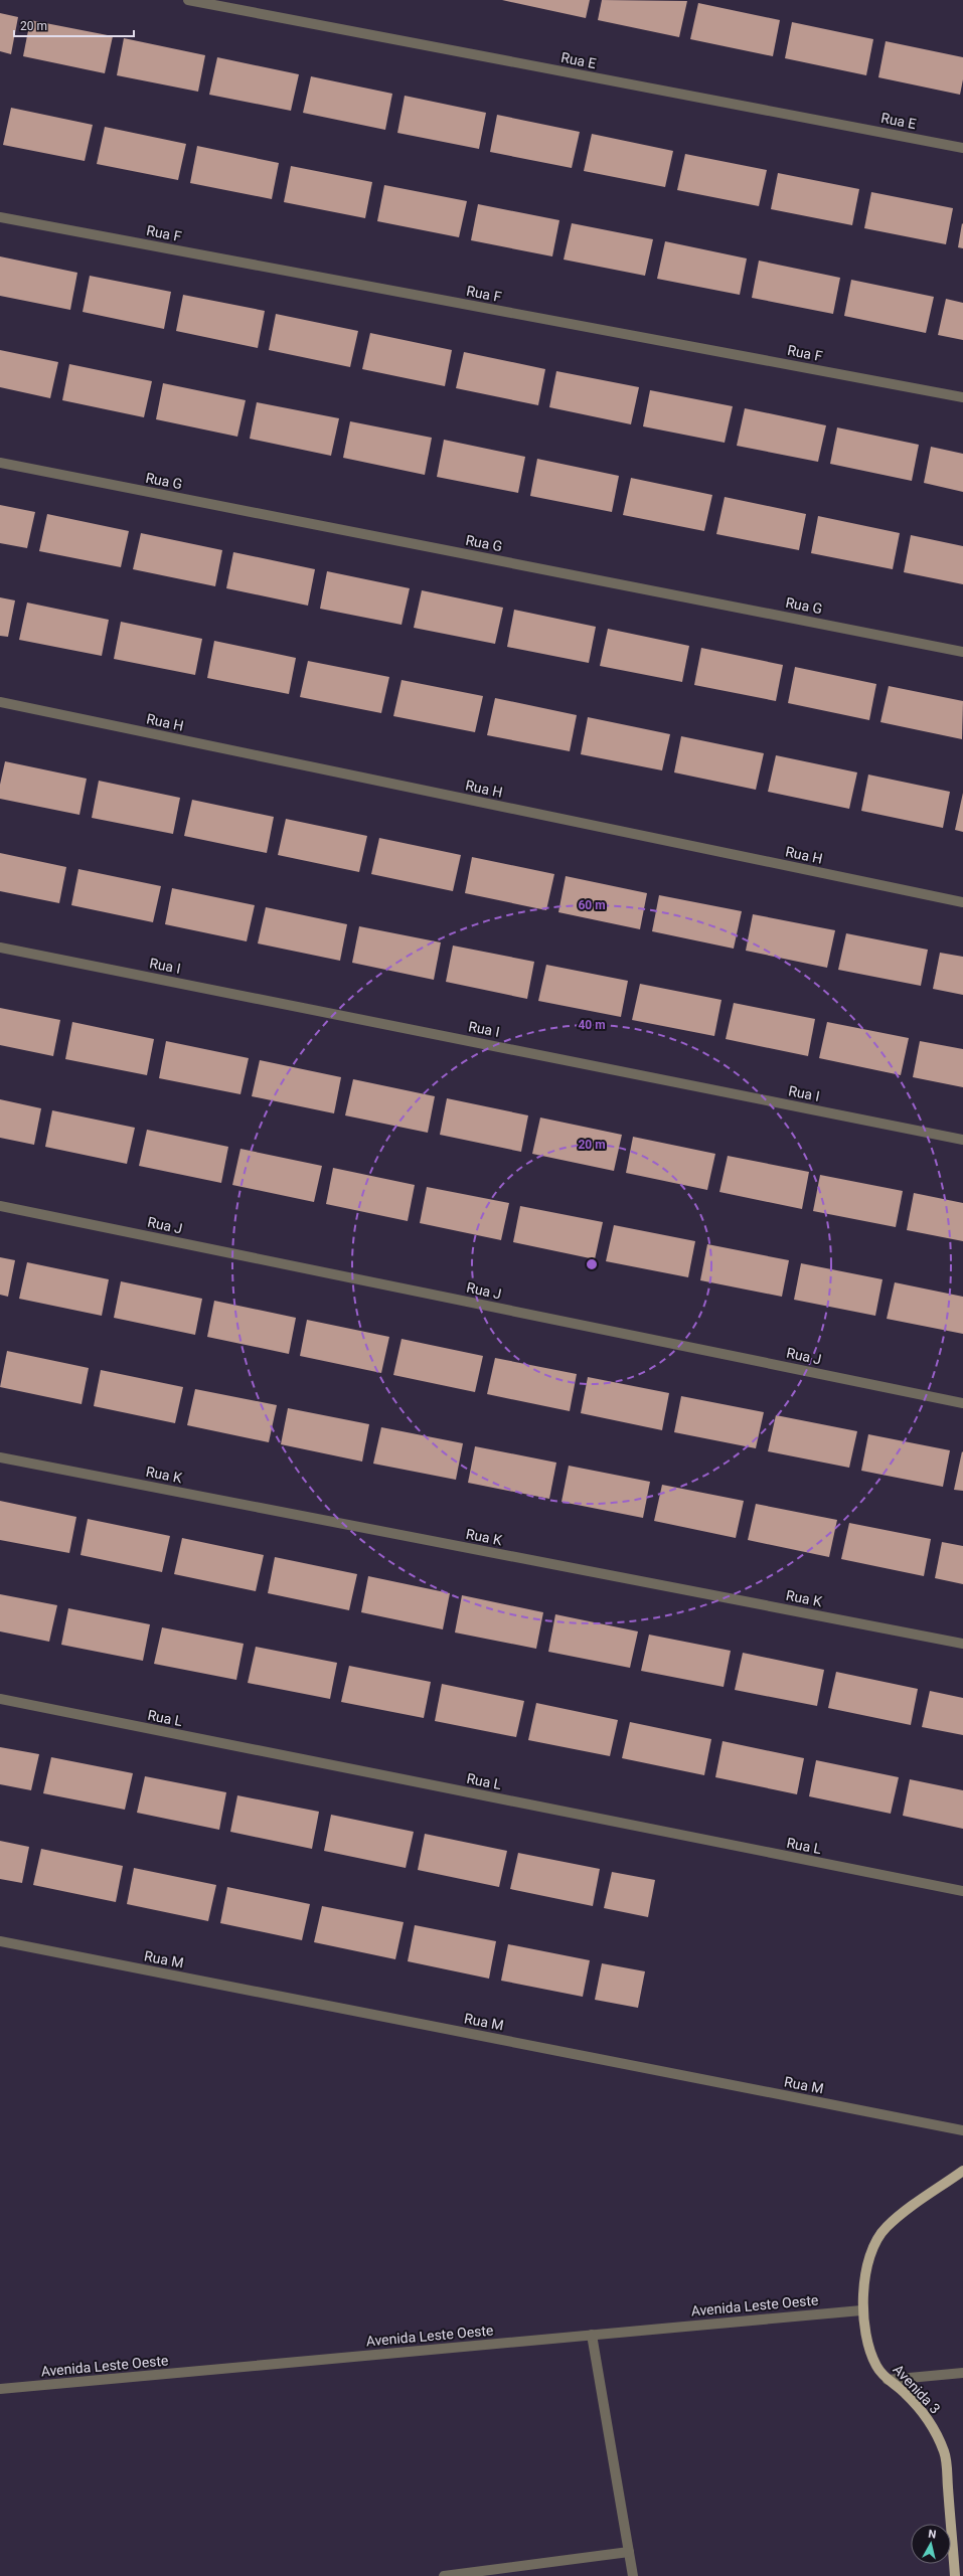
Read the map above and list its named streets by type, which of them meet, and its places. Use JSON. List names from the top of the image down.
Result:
{
  "streets": {
    "main road": ["Avenida 3"],
    "street": [
      "Rua E",
      "Rua F",
      "Rua G",
      "Rua H",
      "Rua I",
      "Rua J",
      "Rua K",
      "Rua L",
      "Rua M",
      "Avenida Leste Oeste"
    ]
  },
  "crossings": [
    ["Avenida Leste Oeste", "Avenida 3"]
  ],
  "scale_bar": "20 m",
  "north": "top",
  "rings": ["60 m", "40 m", "20 m"]
}
